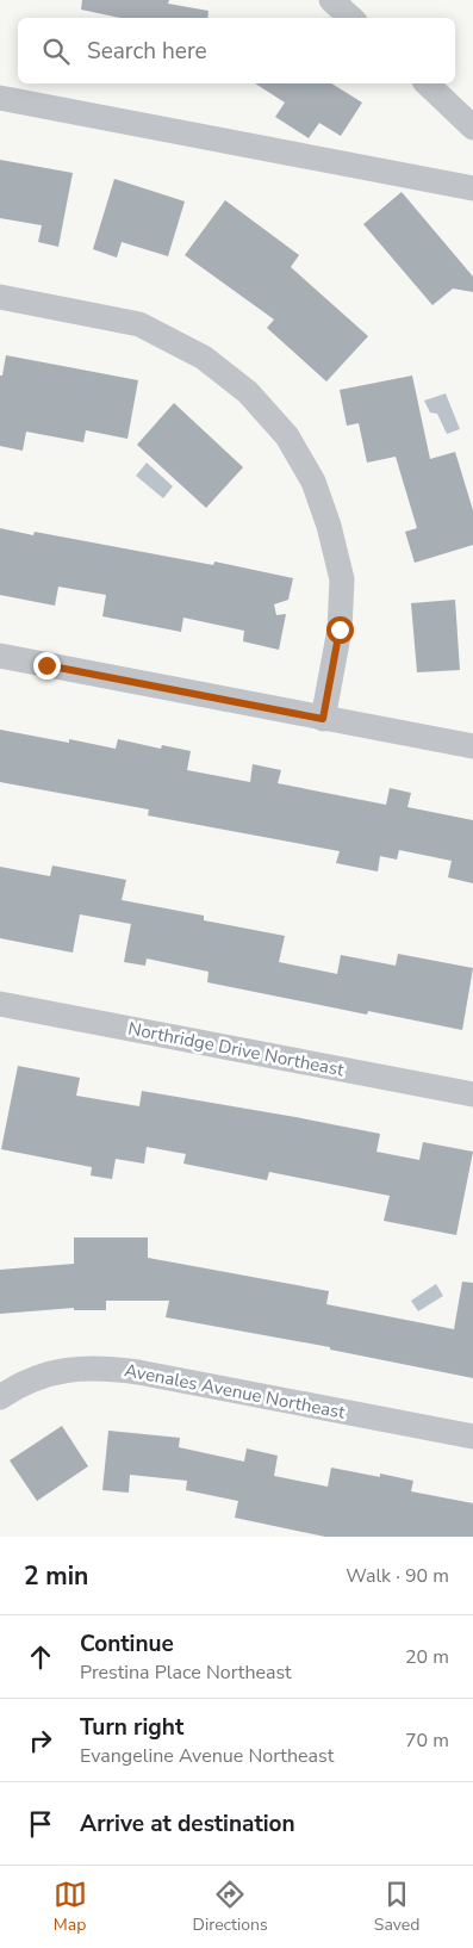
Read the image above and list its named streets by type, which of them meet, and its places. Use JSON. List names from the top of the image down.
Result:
{
  "streets": {
    "street": ["Northridge Drive Northeast", "Avenales Avenue Northeast"]
  },
  "page": {
    "search": "Search here",
    "heading": ["2 min", "Walk · 90 m"],
    "list": [
      ["Continue", "Prestina Place Northeast", "20 m"],
      ["Turn right", "Evangeline Avenue Northeast", "70 m"],
      "Arrive at destination"
    ],
    "nav": ["Map", "Directions", "Saved"]
  }
}
